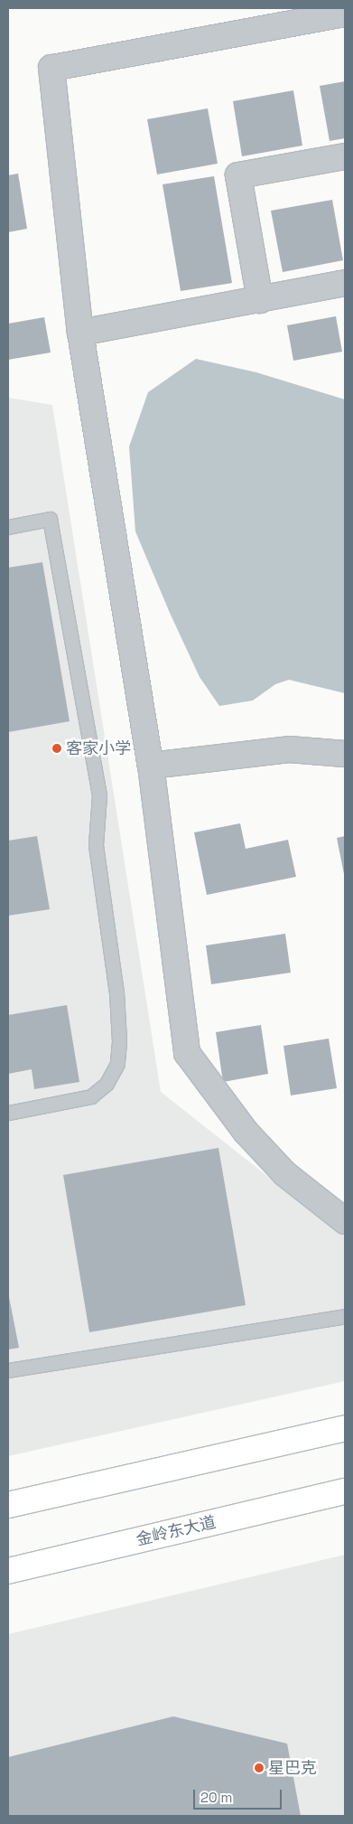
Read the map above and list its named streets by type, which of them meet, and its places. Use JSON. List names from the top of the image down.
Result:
{
  "streets": {
    "main road": ["金岭东大道"]
  },
  "places": ["客家小学", "星巴克"],
  "scale_bar": "20 m"
}
